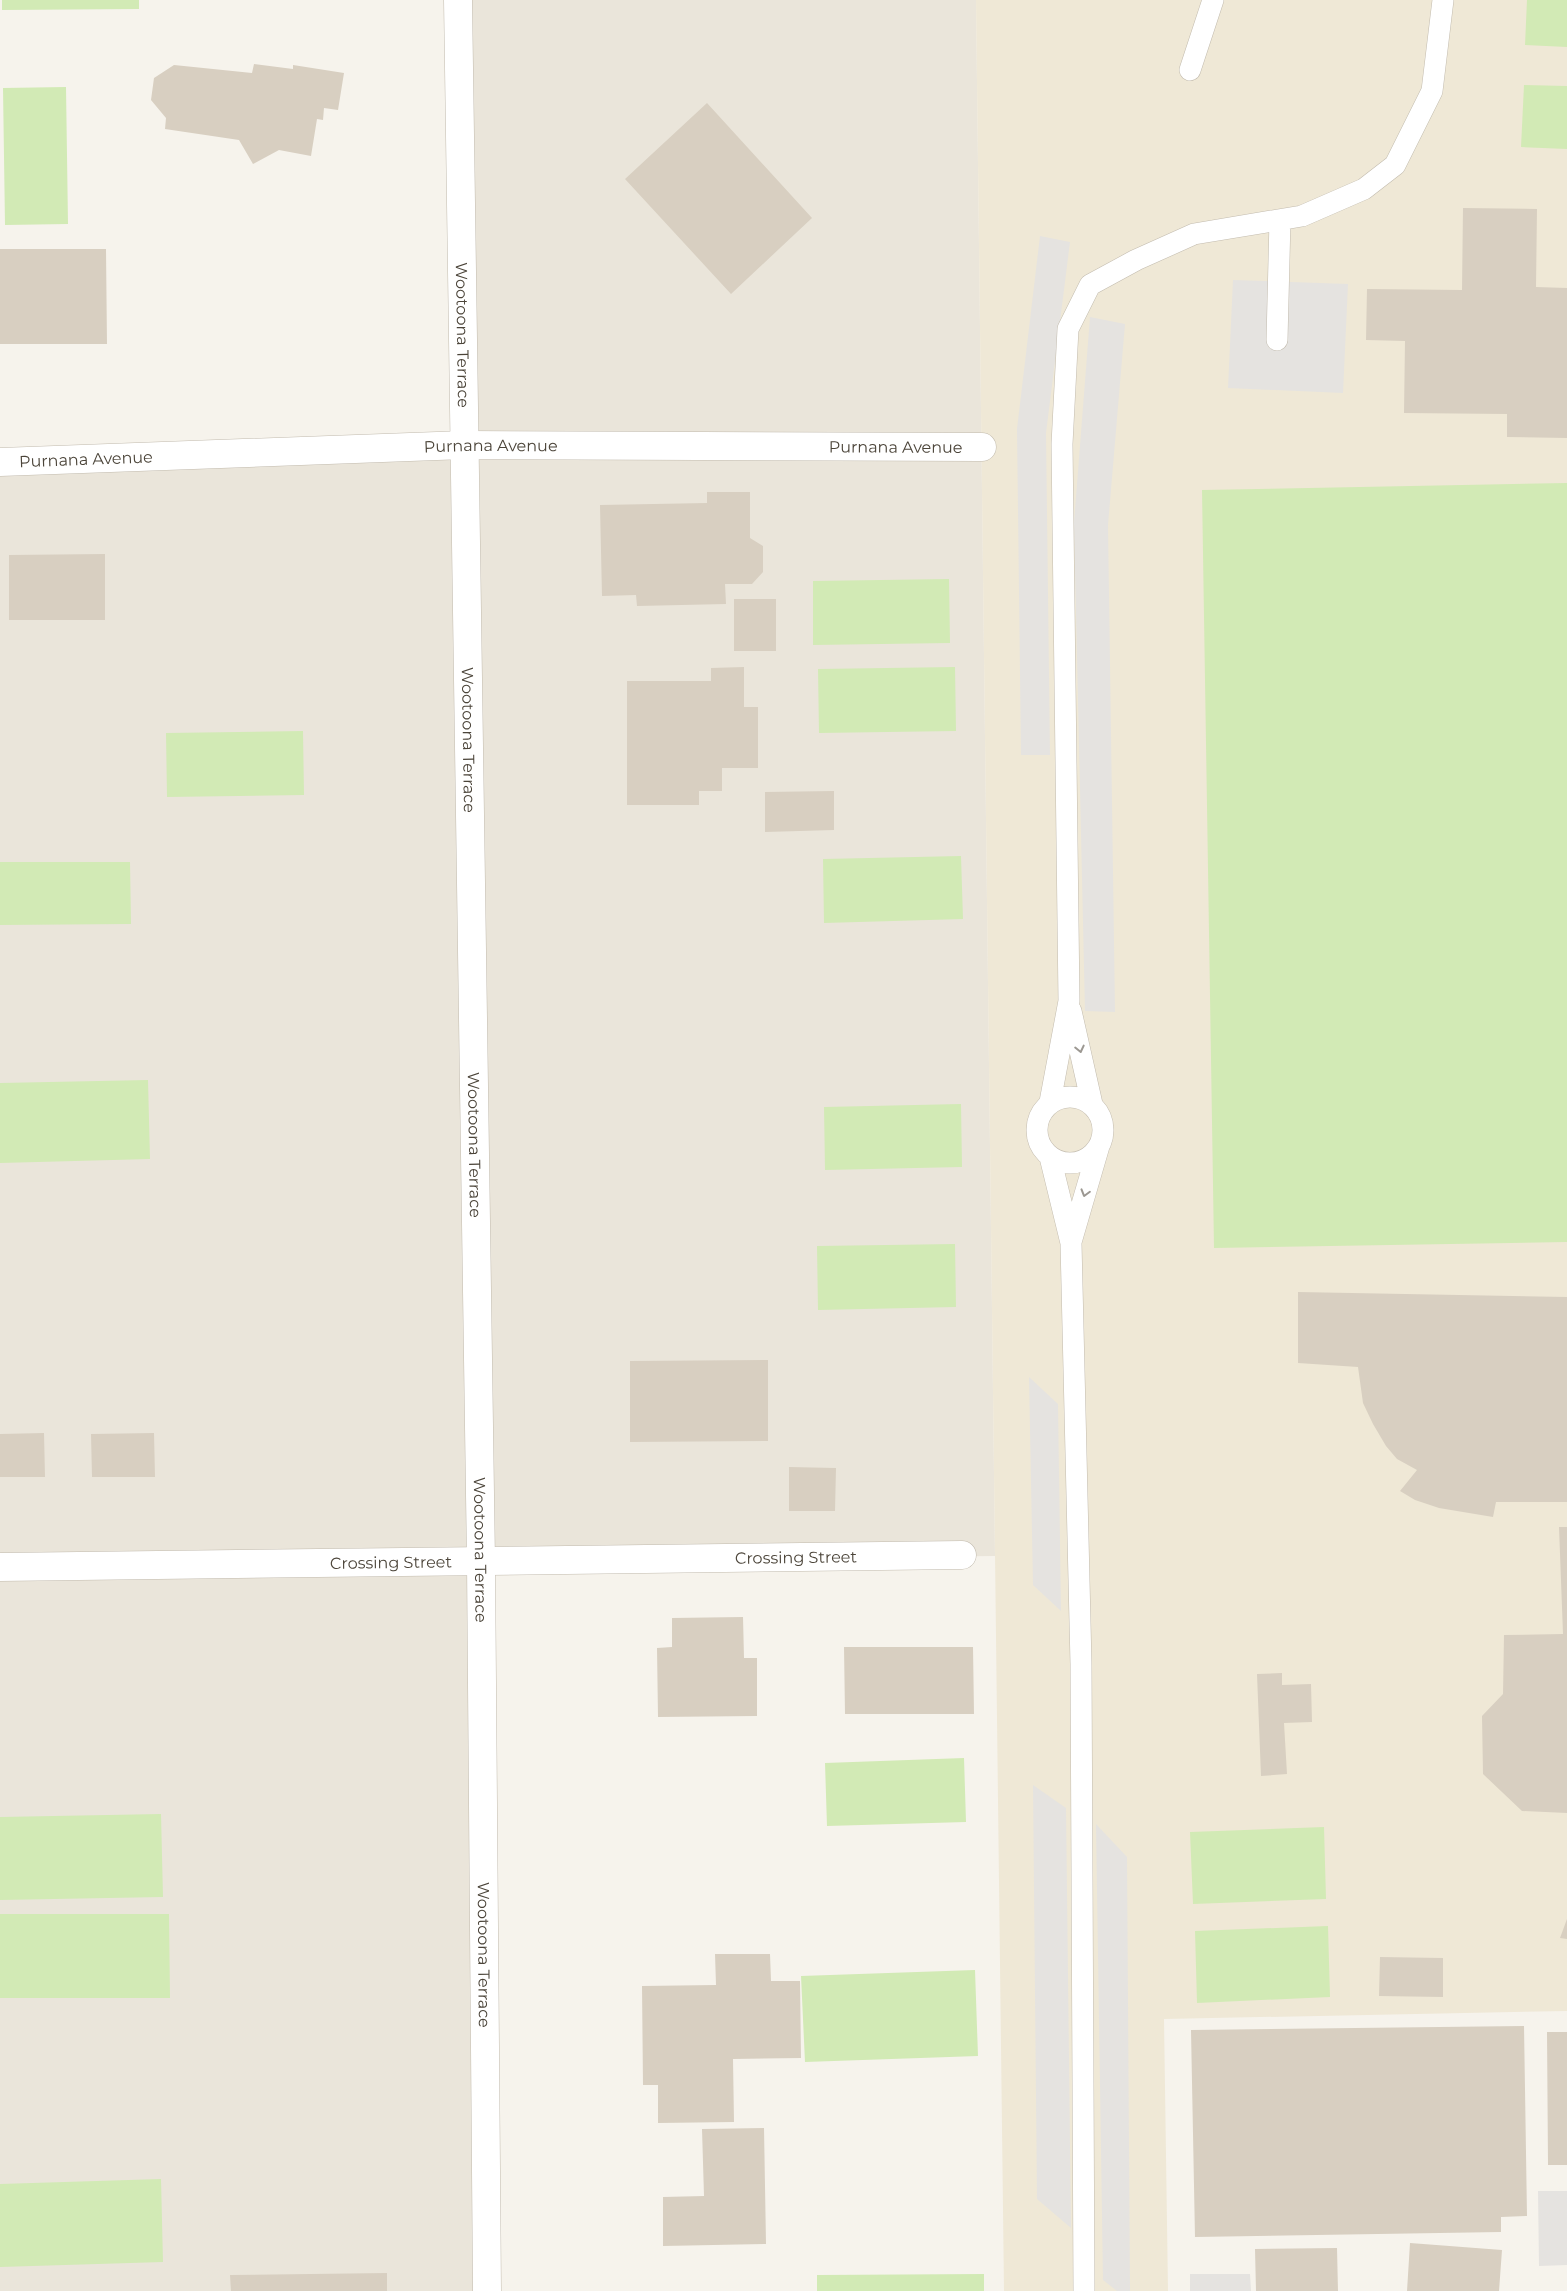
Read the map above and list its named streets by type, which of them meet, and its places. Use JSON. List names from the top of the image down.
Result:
{
  "streets": {
    "street": ["Wootoona Terrace", "Purnana Avenue", "Crossing Street"]
  },
  "crossings": [
    ["Wootoona Terrace", "Purnana Avenue"],
    ["Wootoona Terrace", "Crossing Street"]
  ]
}
